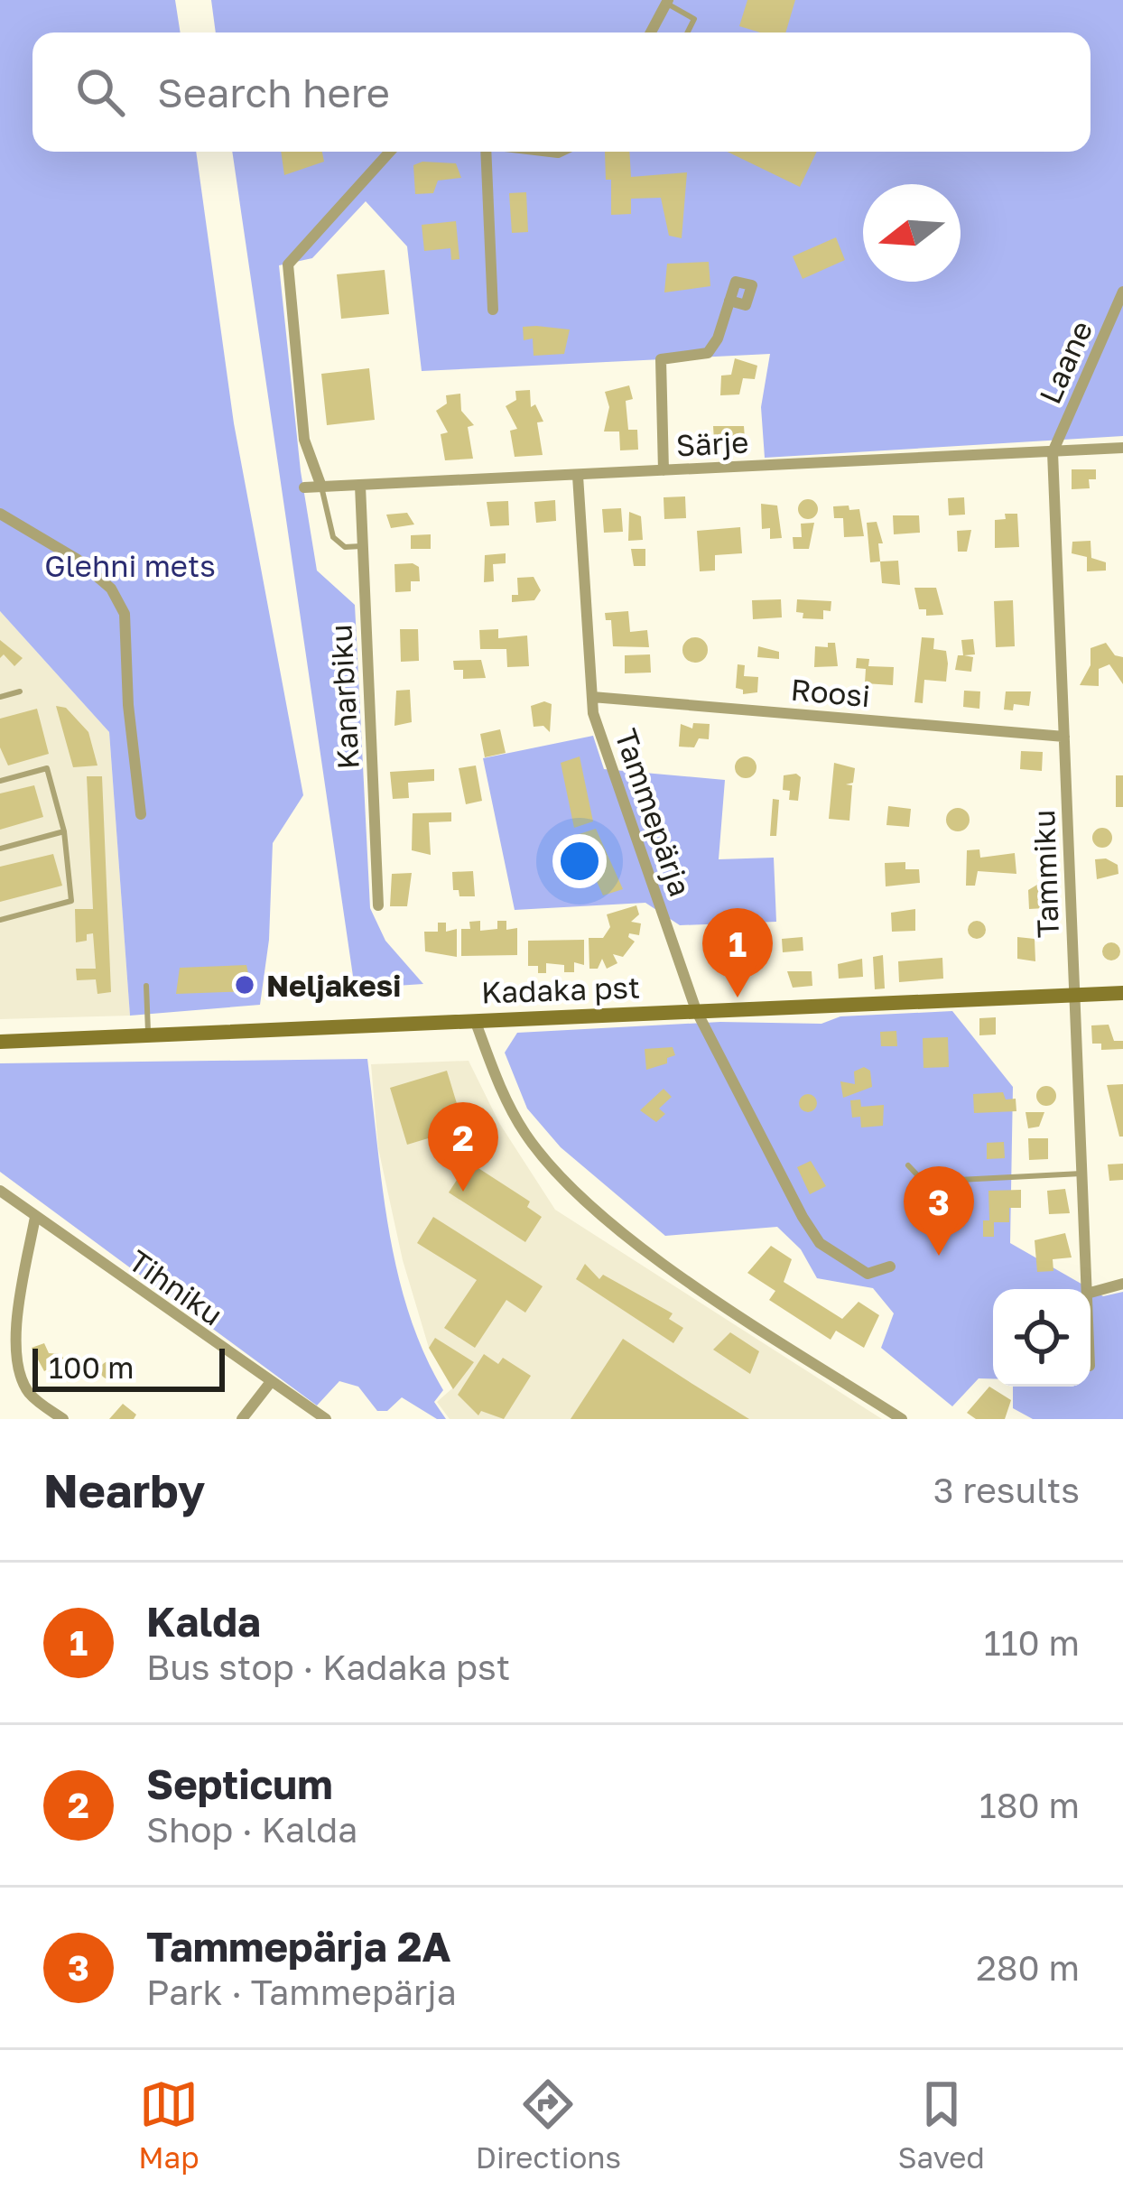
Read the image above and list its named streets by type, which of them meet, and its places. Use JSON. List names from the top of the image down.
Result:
{
  "streets": {
    "main road": ["Kadaka pst"],
    "street": [
      "Laane",
      "Särje",
      "Roosi",
      "Kanarbiku",
      "Tammepärja",
      "Tammiku",
      "Tihniku"
    ]
  },
  "crossings": [
    ["Laane", "Särje"],
    ["Laane", "Tammiku"],
    ["Särje", "Kanarbiku"],
    ["Särje", "Tammepärja"],
    ["Särje", "Tammiku"],
    ["Roosi", "Tammepärja"],
    ["Roosi", "Tammiku"],
    ["Tammepärja", "Kadaka pst"],
    ["Tammiku", "Kadaka pst"]
  ],
  "parks": ["Glehni mets"],
  "places": ["Neljakesi"],
  "scale_bar": "100 m",
  "north": "left",
  "page": {
    "search": "Search here",
    "pins": ["1", "2", "3"],
    "scale": "100 m",
    "heading": ["Nearby", "3 results"],
    "list": [
      {
        "mark": "1",
        "name": "Kalda",
        "note": "Bus stop · Kadaka pst",
        "value": "110 m"
      },
      {
        "mark": "2",
        "name": "Septicum",
        "note": "Shop · Kalda",
        "value": "180 m"
      },
      {
        "mark": "3",
        "name": "Tammepärja 2A",
        "note": "Park · Tammepärja",
        "value": "280 m"
      }
    ],
    "nav": ["Map", "Directions", "Saved"]
  }
}
